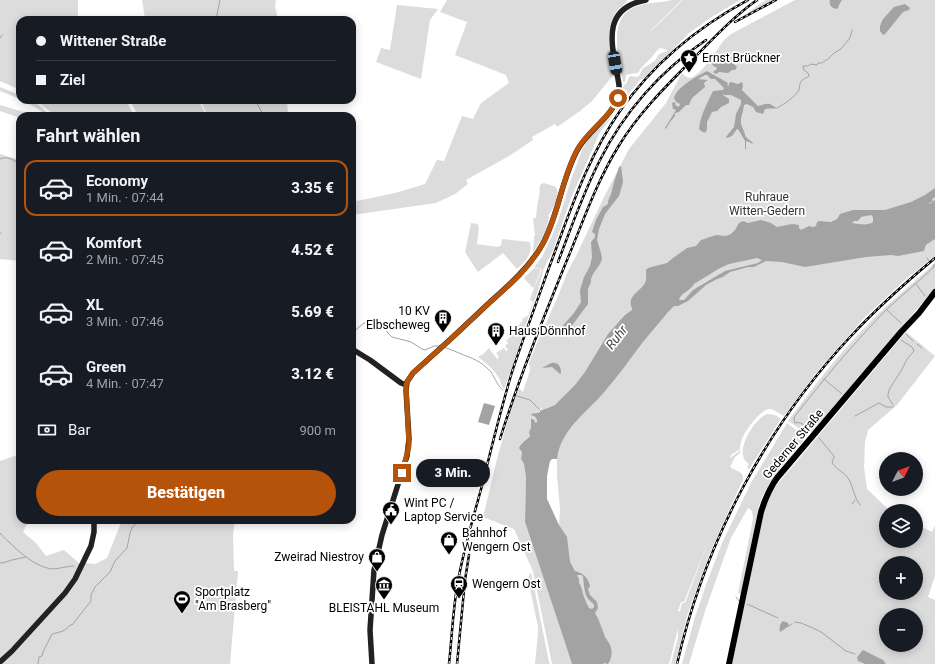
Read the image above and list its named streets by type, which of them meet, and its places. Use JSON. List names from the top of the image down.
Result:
{
  "streets": {
    "main road": ["Gederner Straße"]
  },
  "water": ["Ruhr"],
  "parks": ["Ruhraue Witten-Gedern"],
  "places": {
    "place": ["Ernst Brückner"],
    "building": ["10 KV Elbscheweg", "Haus Dönnhof"],
    "public building": ["Wint PC / Laptop Service"],
    "shop": ["Bahnhof Wengern Ost", "Zweirad Niestroy"],
    "station": ["Wengern Ost"],
    "museum": ["BLEISTAHL Museum"],
    "sports": ["Sportplatz \"Am Brasberg\""]
  },
  "north": "top right",
  "page": {
    "banner": ["Wittener Straße", "Ziel"],
    "heading": "Fahrt wählen",
    "list": [
      {
        "name": "Economy",
        "note": "1 Min. · 07:44",
        "value": "3.35 €"
      },
      {
        "name": "Komfort",
        "note": "2 Min. · 07:45",
        "value": "4.52 €"
      },
      {
        "name": "XL",
        "note": "3 Min. · 07:46",
        "value": "5.69 €"
      },
      {
        "name": "Green",
        "note": "4 Min. · 07:47",
        "value": "3.12 €"
      }
    ],
    "pay": ["Bar", "900 m"],
    "map_buttons": ["+", "−"],
    "bubble": "3 Min.",
    "buttons": "Bestätigen"
  }
}
